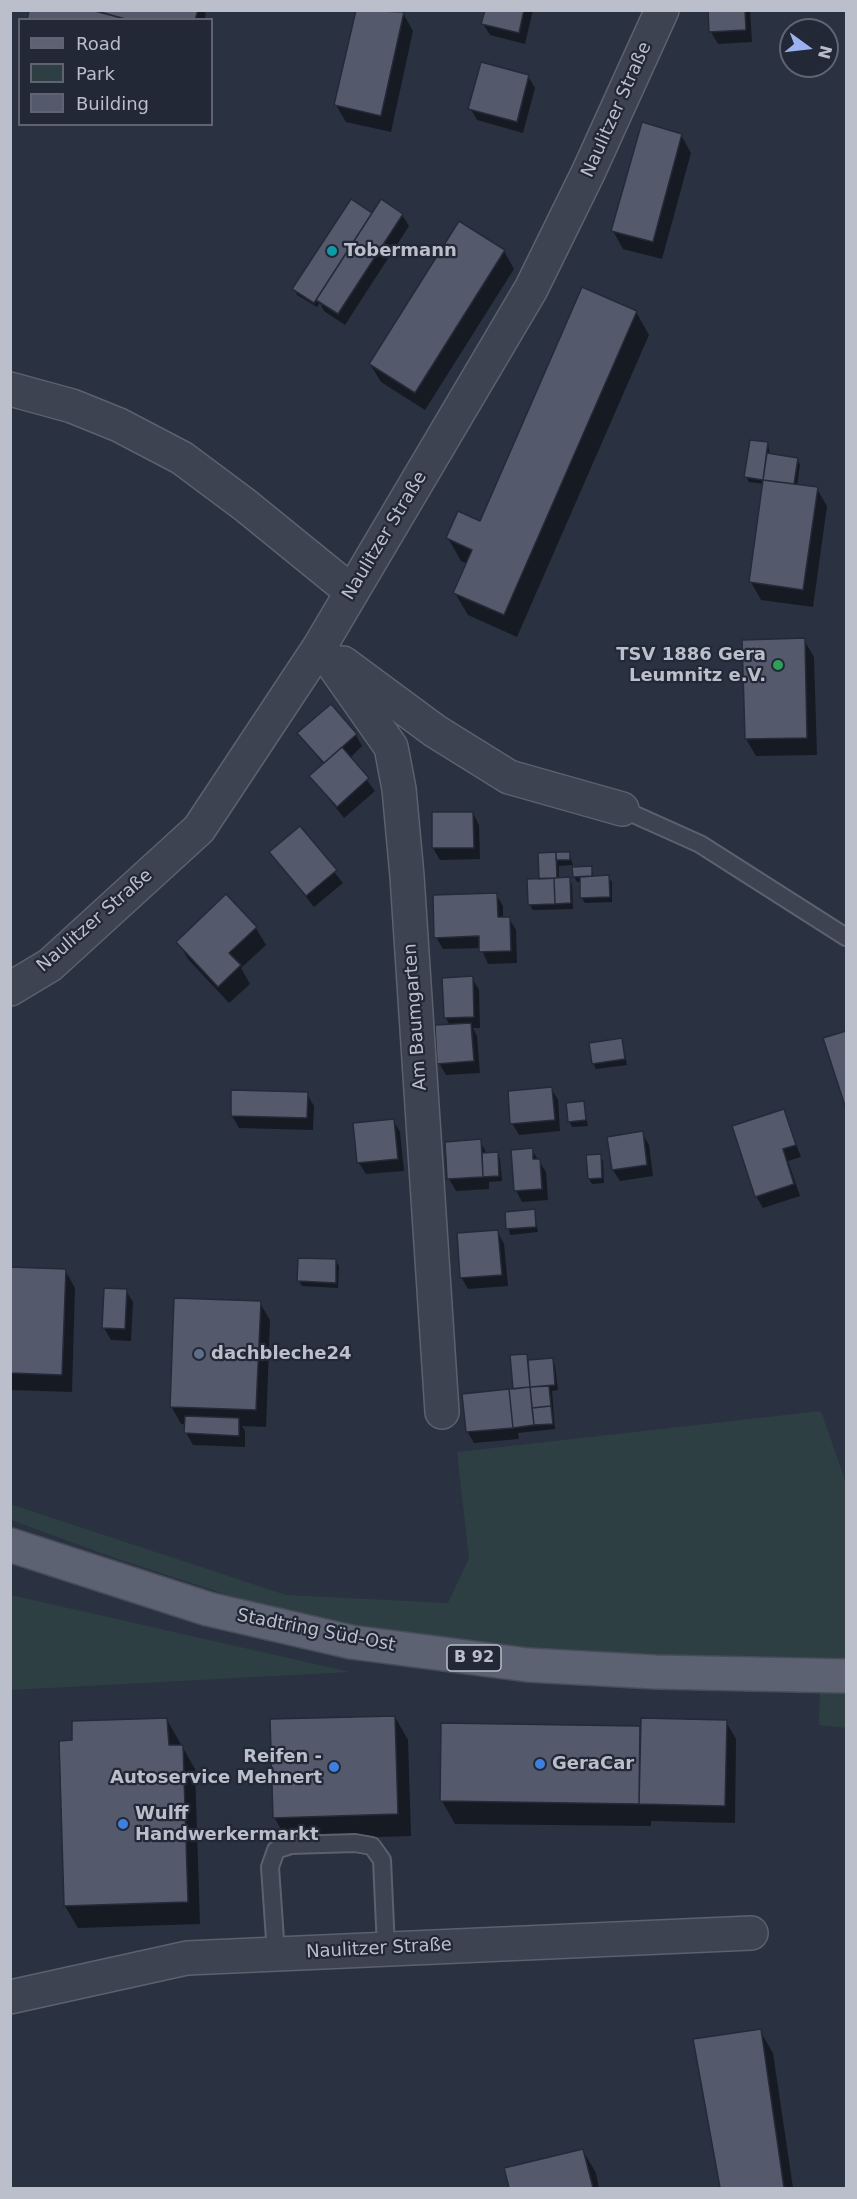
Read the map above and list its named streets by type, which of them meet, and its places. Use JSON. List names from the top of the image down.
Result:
{
  "streets": {
    "main road": ["Stadtring Süd-Ost", "B 92"],
    "street": ["Naulitzer Straße", "Am Baumgarten"]
  },
  "crossings": [
    ["Naulitzer Straße", "Am Baumgarten"]
  ],
  "places": [
    "Tobermann",
    "TSV 1886 Gera Leumnitz e.V.",
    "dachbleche24",
    "GeraCar",
    "Reifen - Autoservice Mehnert",
    "Wulff Handwerkermarkt"
  ],
  "legend": ["Road", "Park", "Building"],
  "north": "right"
}
